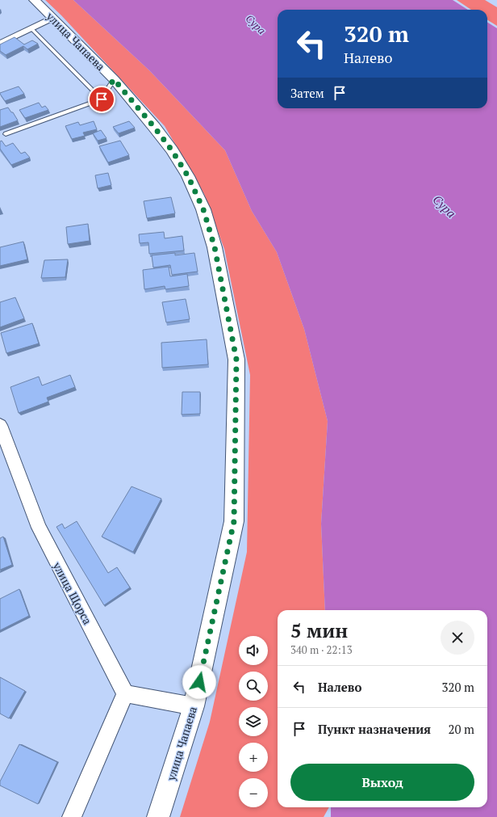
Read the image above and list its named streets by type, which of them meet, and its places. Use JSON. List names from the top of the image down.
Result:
{
  "streets": {
    "street": ["улица Чапаева", "улица Щорса"]
  },
  "water": ["Сура"],
  "page": {
    "turn": ["320 m", "Налево"],
    "then": "Затем",
    "heading": ["5 мин", "340 m · 22:13"],
    "map_buttons": ["+", "−"],
    "list": [
      {
        "name": "Налево",
        "value": "320 m"
      },
      {
        "name": "Пункт назначения",
        "value": "20 m"
      }
    ],
    "buttons": "Выход"
  }
}
